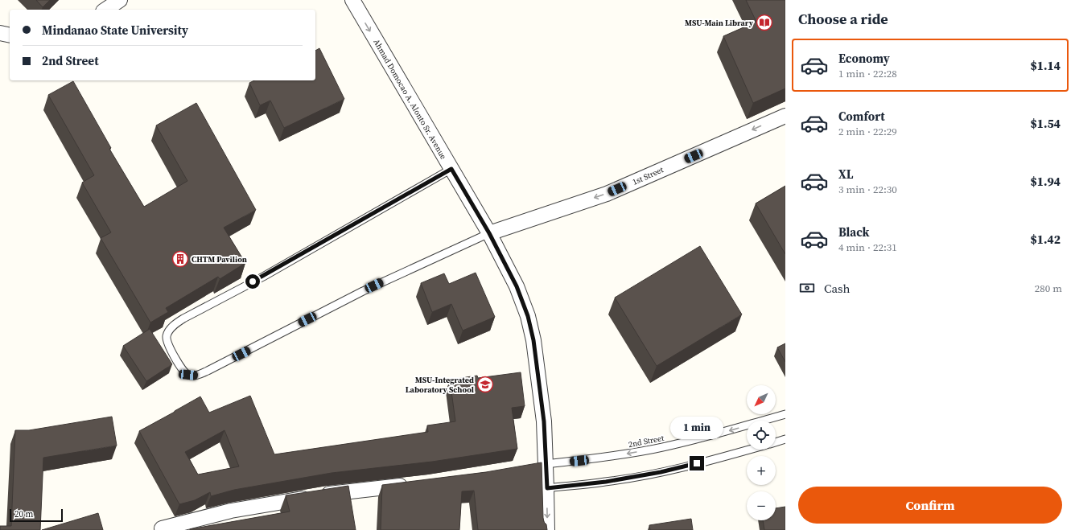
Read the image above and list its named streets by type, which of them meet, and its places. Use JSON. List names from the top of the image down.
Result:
{
  "streets": {
    "street": ["Ahmad Domocao A. Alonto Sr. Avenue", "1st Street"],
    "lane": ["2nd Street"]
  },
  "crossings": [
    ["Ahmad Domocao A. Alonto Sr. Avenue", "1st Street"],
    ["Ahmad Domocao A. Alonto Sr. Avenue", "2nd Street"]
  ],
  "one_way": ["Ahmad Domocao A. Alonto Sr. Avenue", "1st Street"],
  "places": {
    "library": ["MSU-Main Library"],
    "building": ["CHTM Pavilion"],
    "school or university": ["MSU-Integrated Laboratory School"]
  },
  "scale_bar": "20 m",
  "north": "bottom left",
  "page": {
    "heading": "Choose a ride",
    "banner": ["Mindanao State University", "2nd Street"],
    "list": [
      {
        "name": "Economy",
        "note": "1 min · 22:28",
        "value": "$1.14"
      },
      {
        "name": "Comfort",
        "note": "2 min · 22:29",
        "value": "$1.54"
      },
      {
        "name": "XL",
        "note": "3 min · 22:30",
        "value": "$1.94"
      },
      {
        "name": "Black",
        "note": "4 min · 22:31",
        "value": "$1.42"
      }
    ],
    "pay": ["Cash", "280 m"],
    "map_buttons": ["+", "−"],
    "bubble": "1 min",
    "buttons": "Confirm",
    "scale": "20 m"
  }
}
